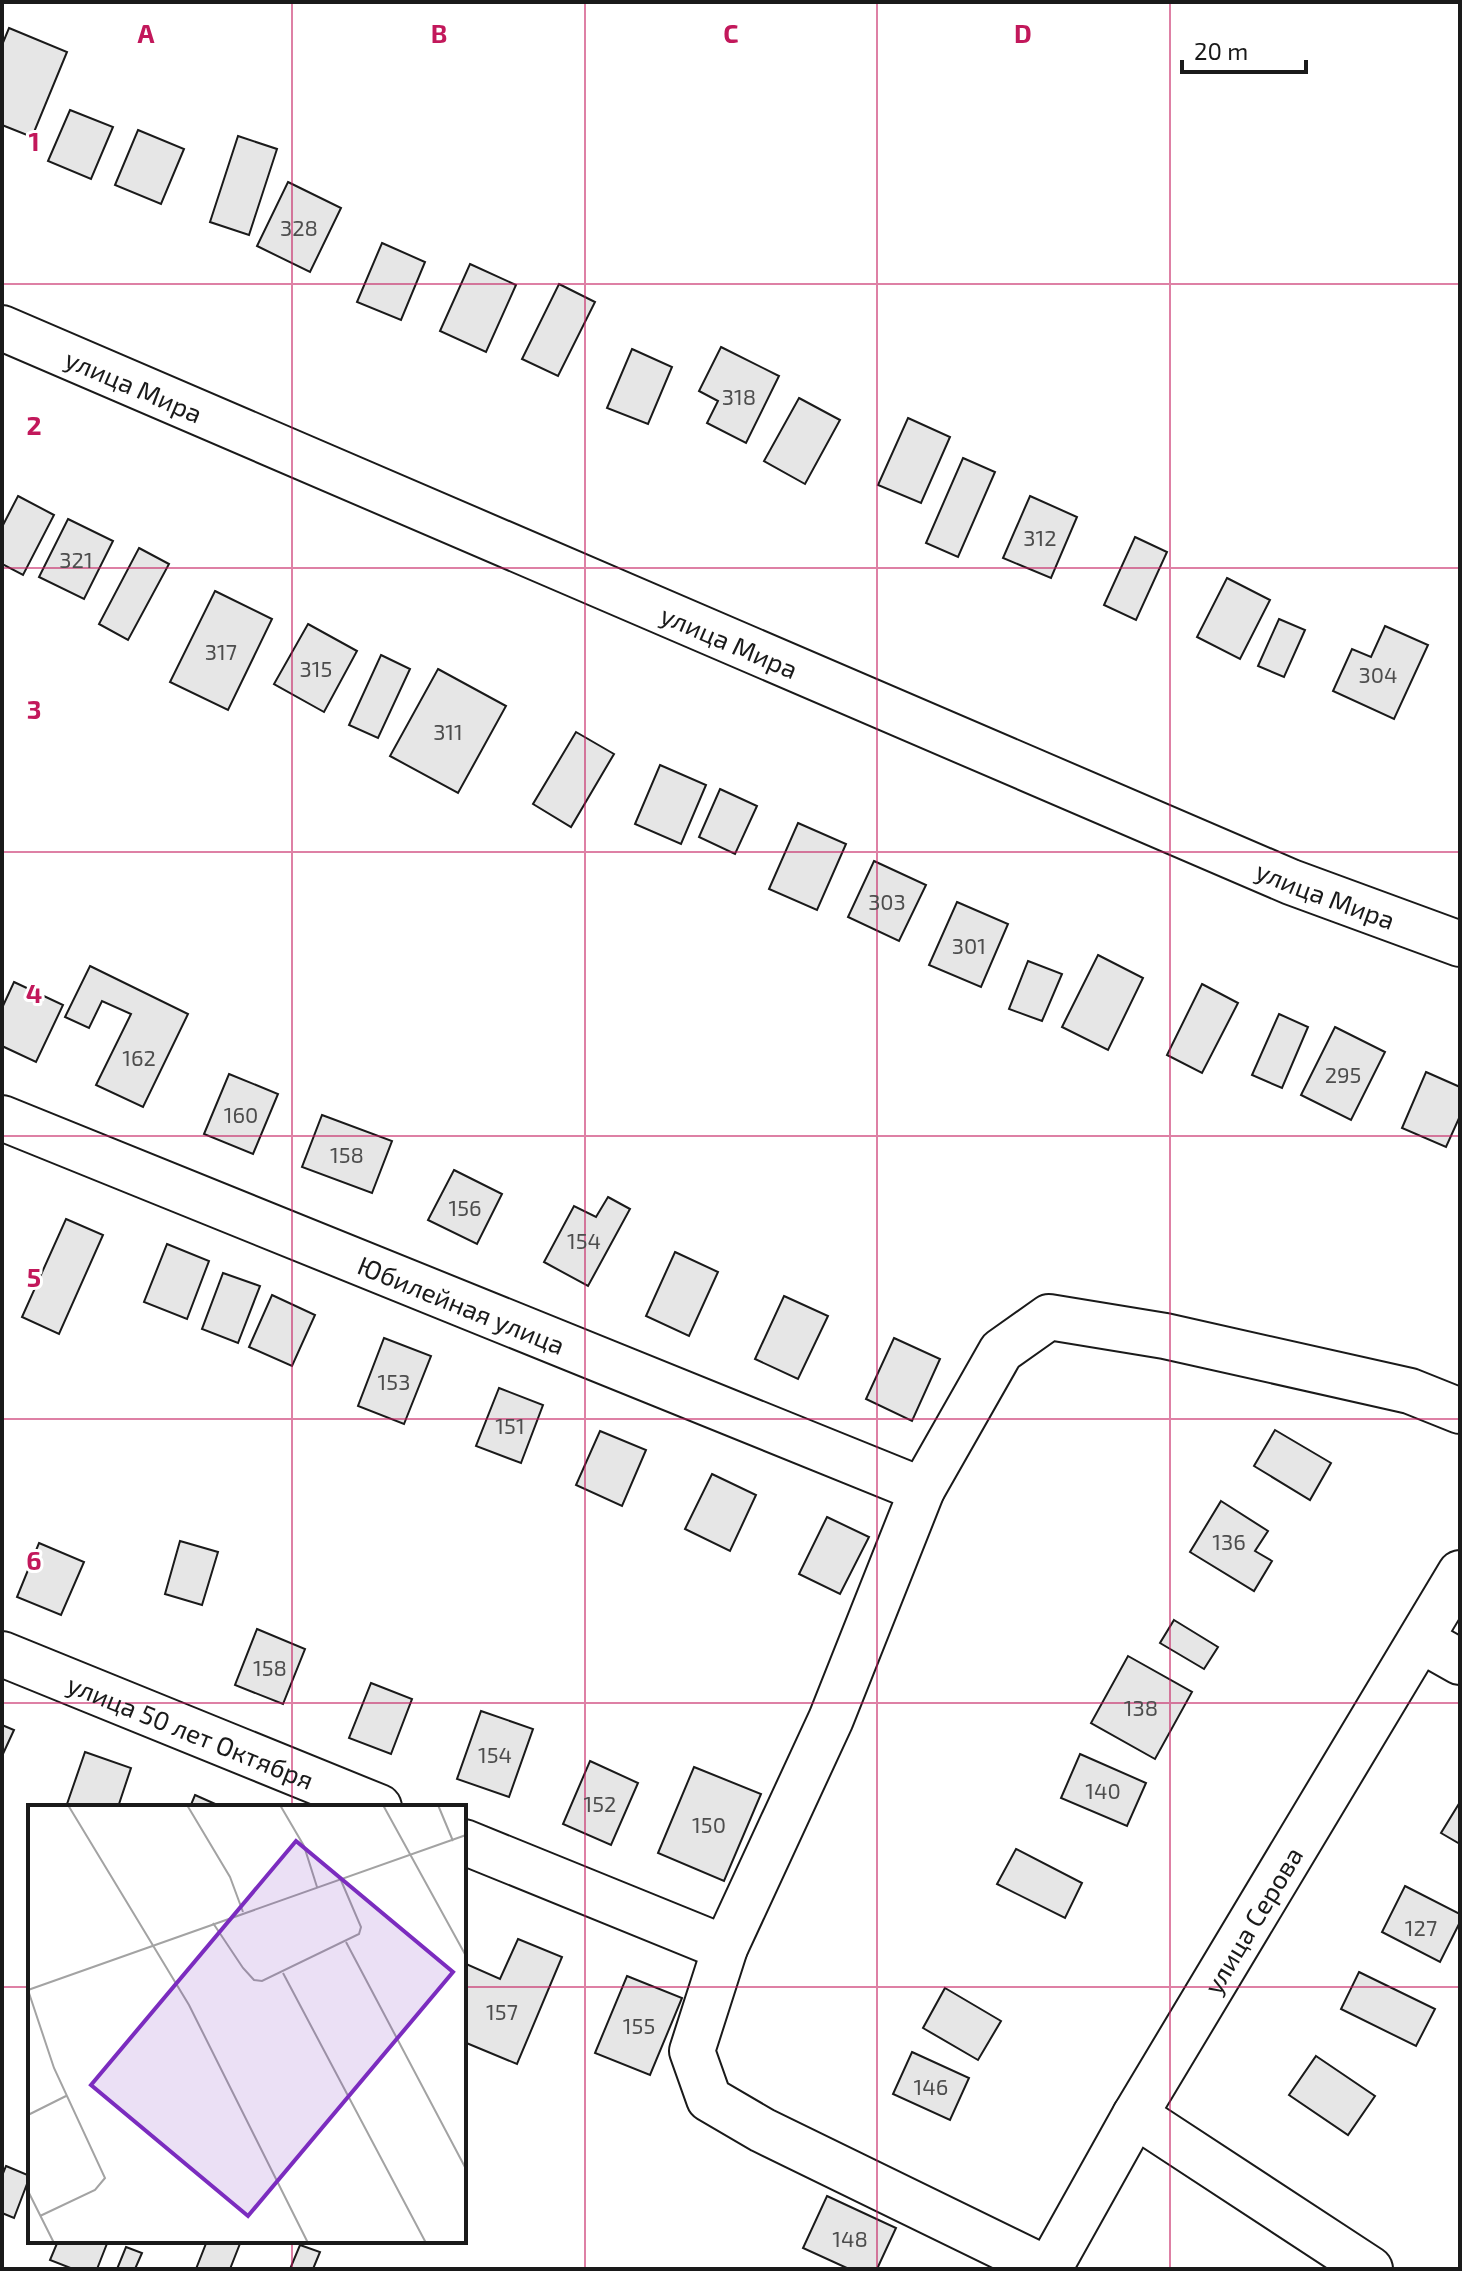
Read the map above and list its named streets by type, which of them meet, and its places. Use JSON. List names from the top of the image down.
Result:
{
  "streets": {
    "street": [
      "улица Мира",
      "Юбилейная улица",
      "улица 50 лет Октября",
      "улица Серова"
    ]
  },
  "house_numbers": [
    "328",
    "318",
    "312",
    "321",
    "317",
    "315",
    "304",
    "311",
    "303",
    "301",
    "162",
    "295",
    "160",
    "158",
    "156",
    "154",
    "153",
    "151",
    "136",
    "158",
    "138",
    "154",
    "140",
    "152",
    "150",
    "127",
    "157",
    "155",
    "146",
    "148"
  ],
  "scale_bar": "20 m",
  "grid": {
    "columns": [
      "A",
      "B",
      "C",
      "D"
    ],
    "rows": [
      "1",
      "2",
      "3",
      "4",
      "5",
      "6"
    ]
  }
}
